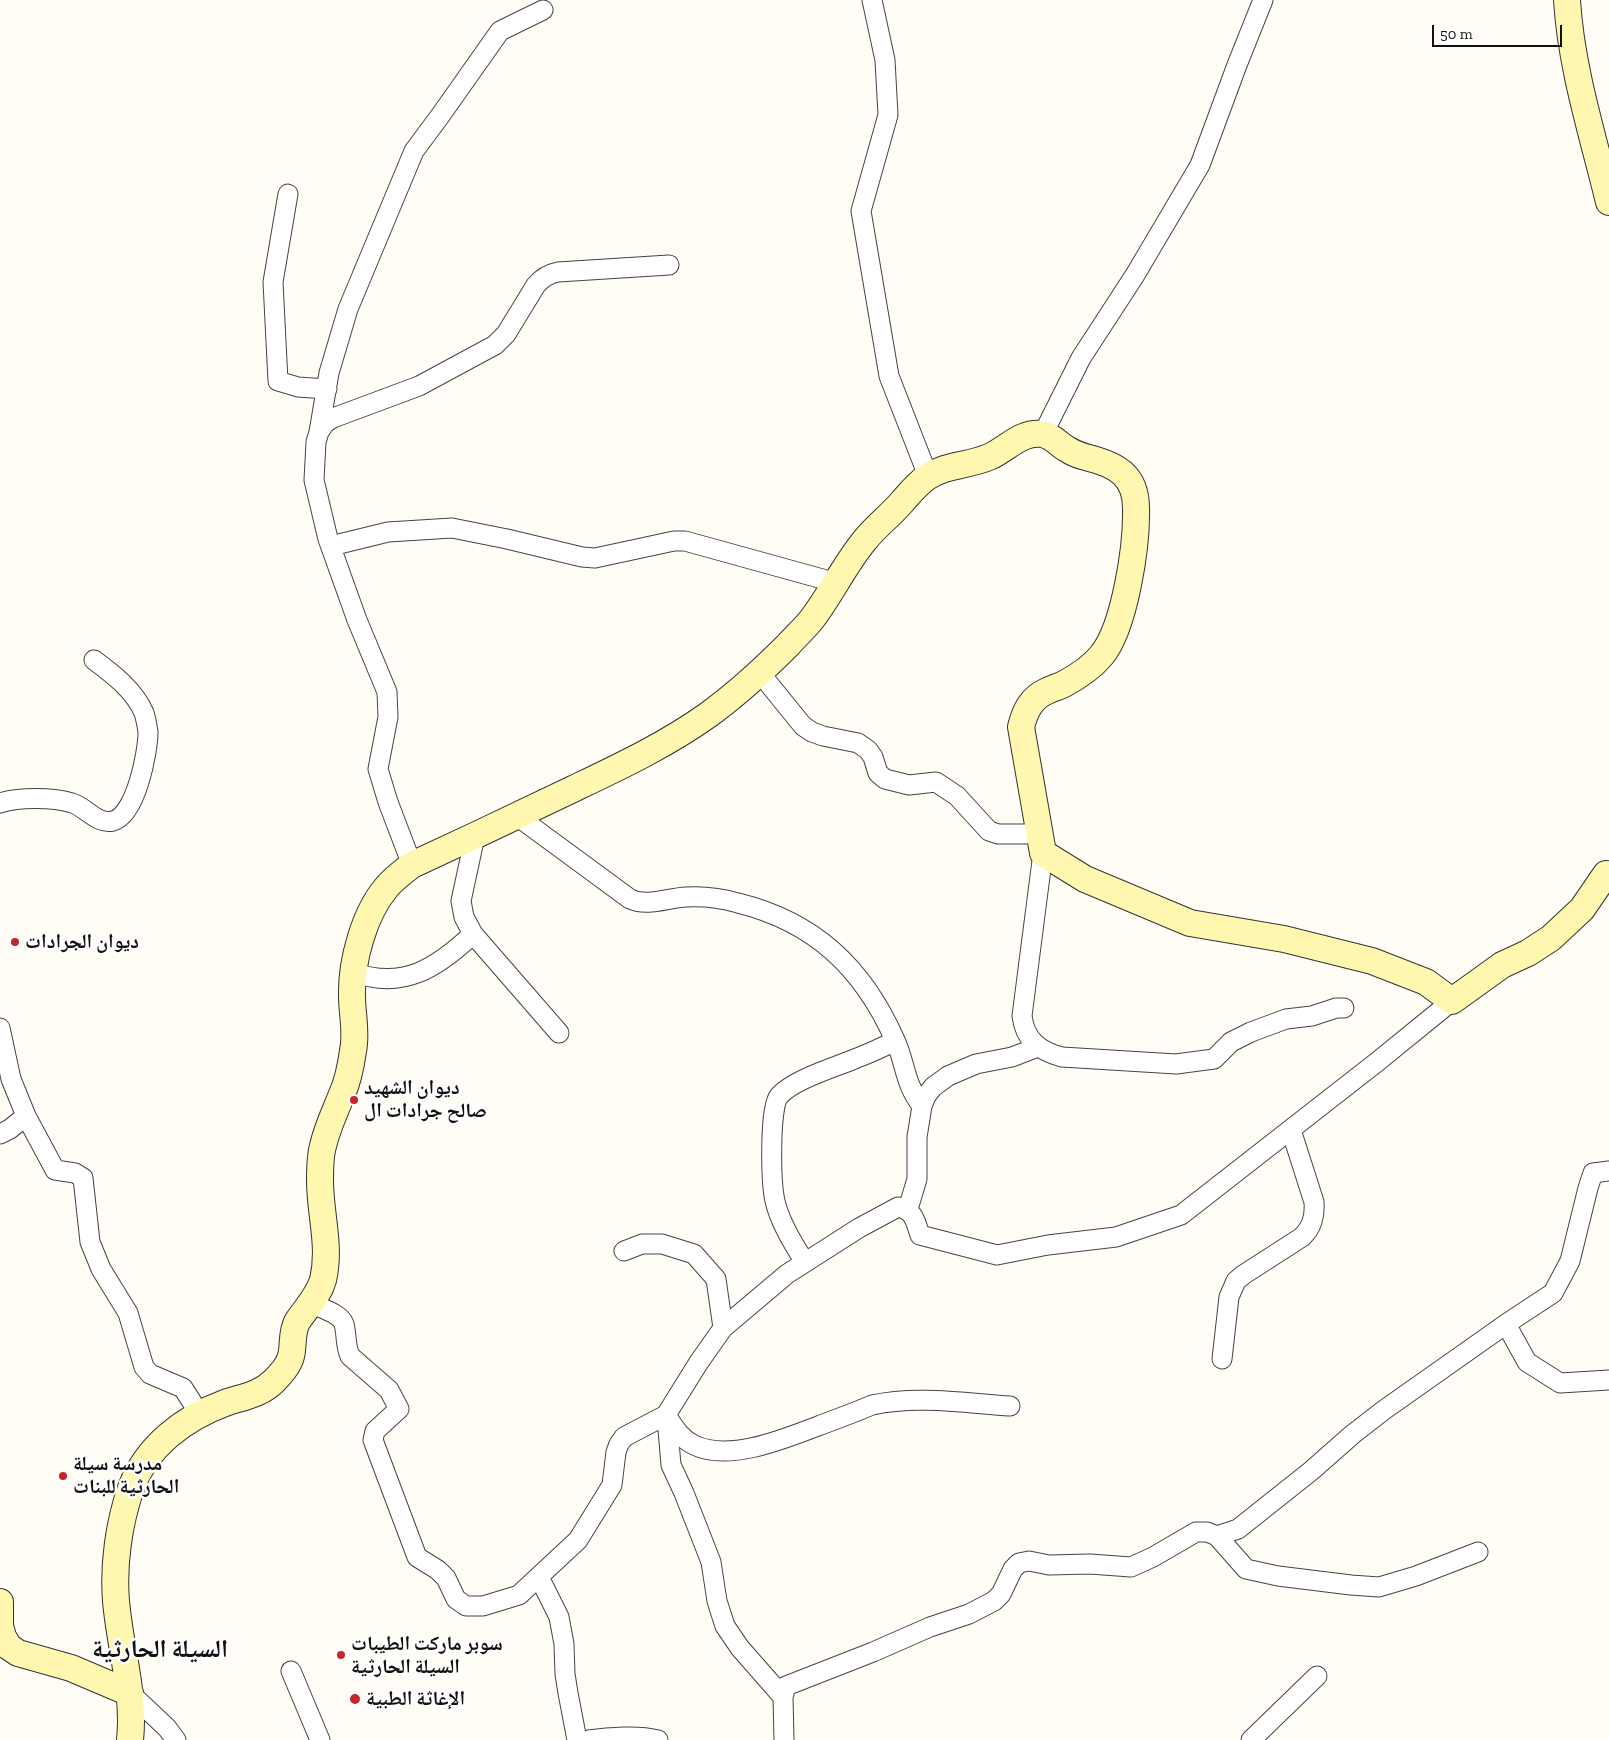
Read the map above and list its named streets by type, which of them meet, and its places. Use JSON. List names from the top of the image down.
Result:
{
  "districts": ["السيلة الحارثية"],
  "places": [
    "ديوان الجرادات",
    "ديوان الشهيد صالح جرادات ال",
    "مدرسة سيلة الحارثية للبنات",
    "سوبر ماركت الطيبات السيلة الحارثية",
    "الإغاثة الطبية"
  ],
  "scale_bar": "50 m"
}
